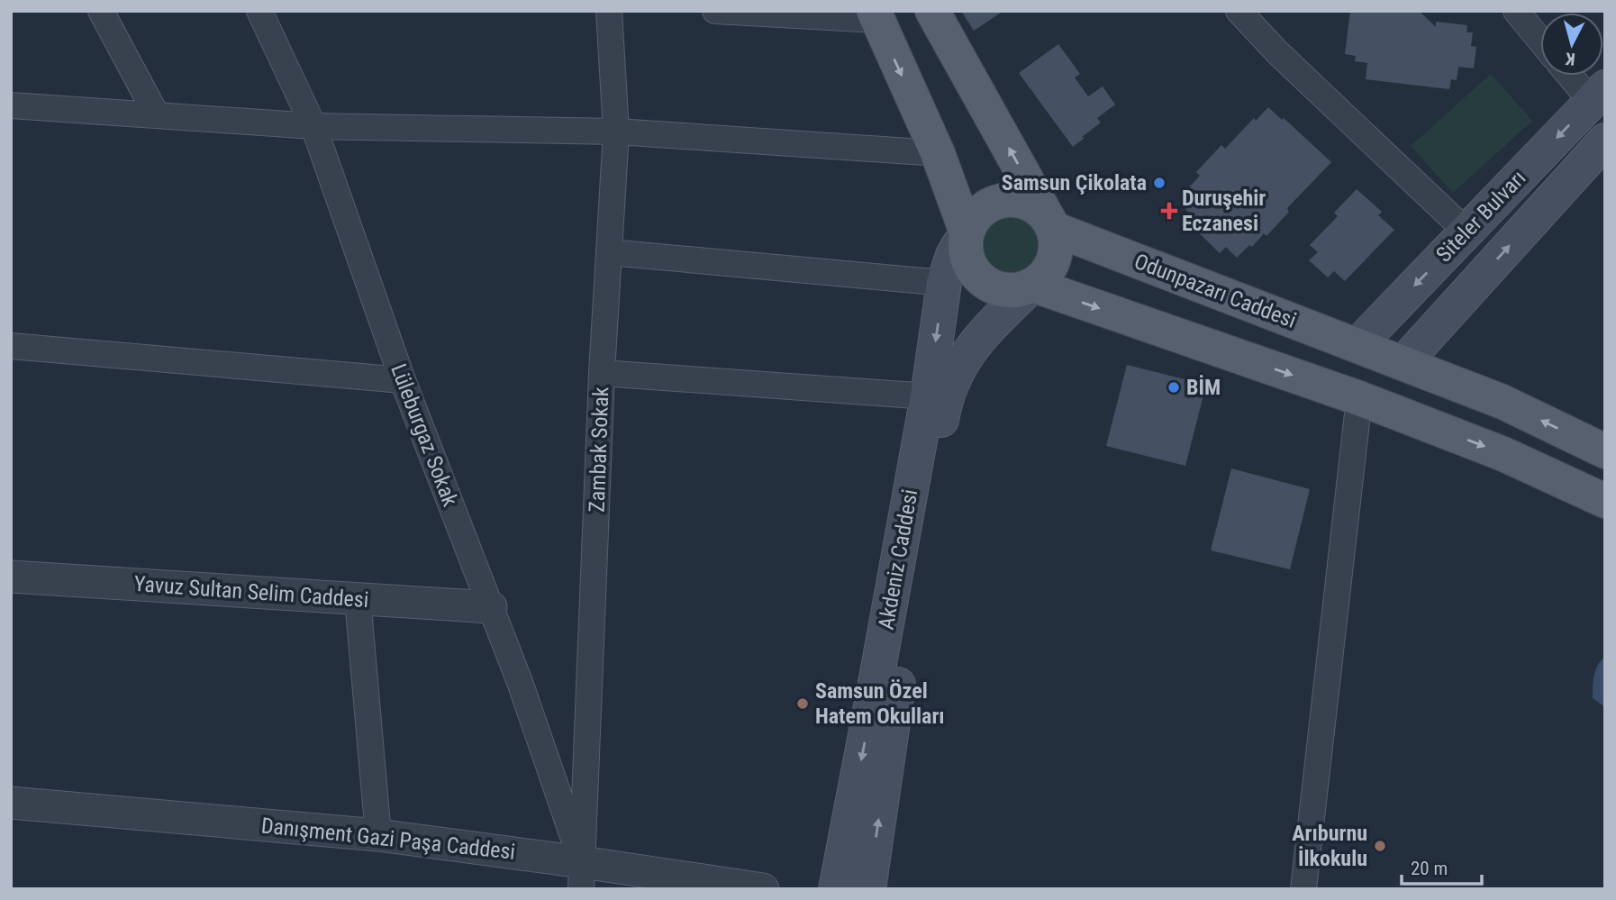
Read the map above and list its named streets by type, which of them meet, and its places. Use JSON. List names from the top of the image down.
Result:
{
  "streets": {
    "main road": ["Siteler Bulvarı", "Odunpazarı Caddesi", "Akdeniz Caddesi"],
    "street": [
      "Lüleburgaz Sokak",
      "Zambak Sokak",
      "Yavuz Sultan Selim Caddesi",
      "Danışment Gazi Paşa Caddesi"
    ]
  },
  "crossings": [
    ["Siteler Bulvarı", "Odunpazarı Caddesi"],
    ["Odunpazarı Caddesi", "Akdeniz Caddesi"],
    ["Lüleburgaz Sokak", "Zambak Sokak"],
    ["Lüleburgaz Sokak", "Yavuz Sultan Selim Caddesi"],
    ["Lüleburgaz Sokak", "Danışment Gazi Paşa Caddesi"],
    ["Zambak Sokak", "Danışment Gazi Paşa Caddesi"]
  ],
  "places": {
    "other": [
      "Samsun Çikolata",
      "BİM",
      "Samsun Özel Hatem Okulları",
      "Arıburnu İlkokulu"
    ],
    "health": ["Duruşehir Eczanesi"]
  },
  "scale_bar": "20 m",
  "north": "bottom"
}
